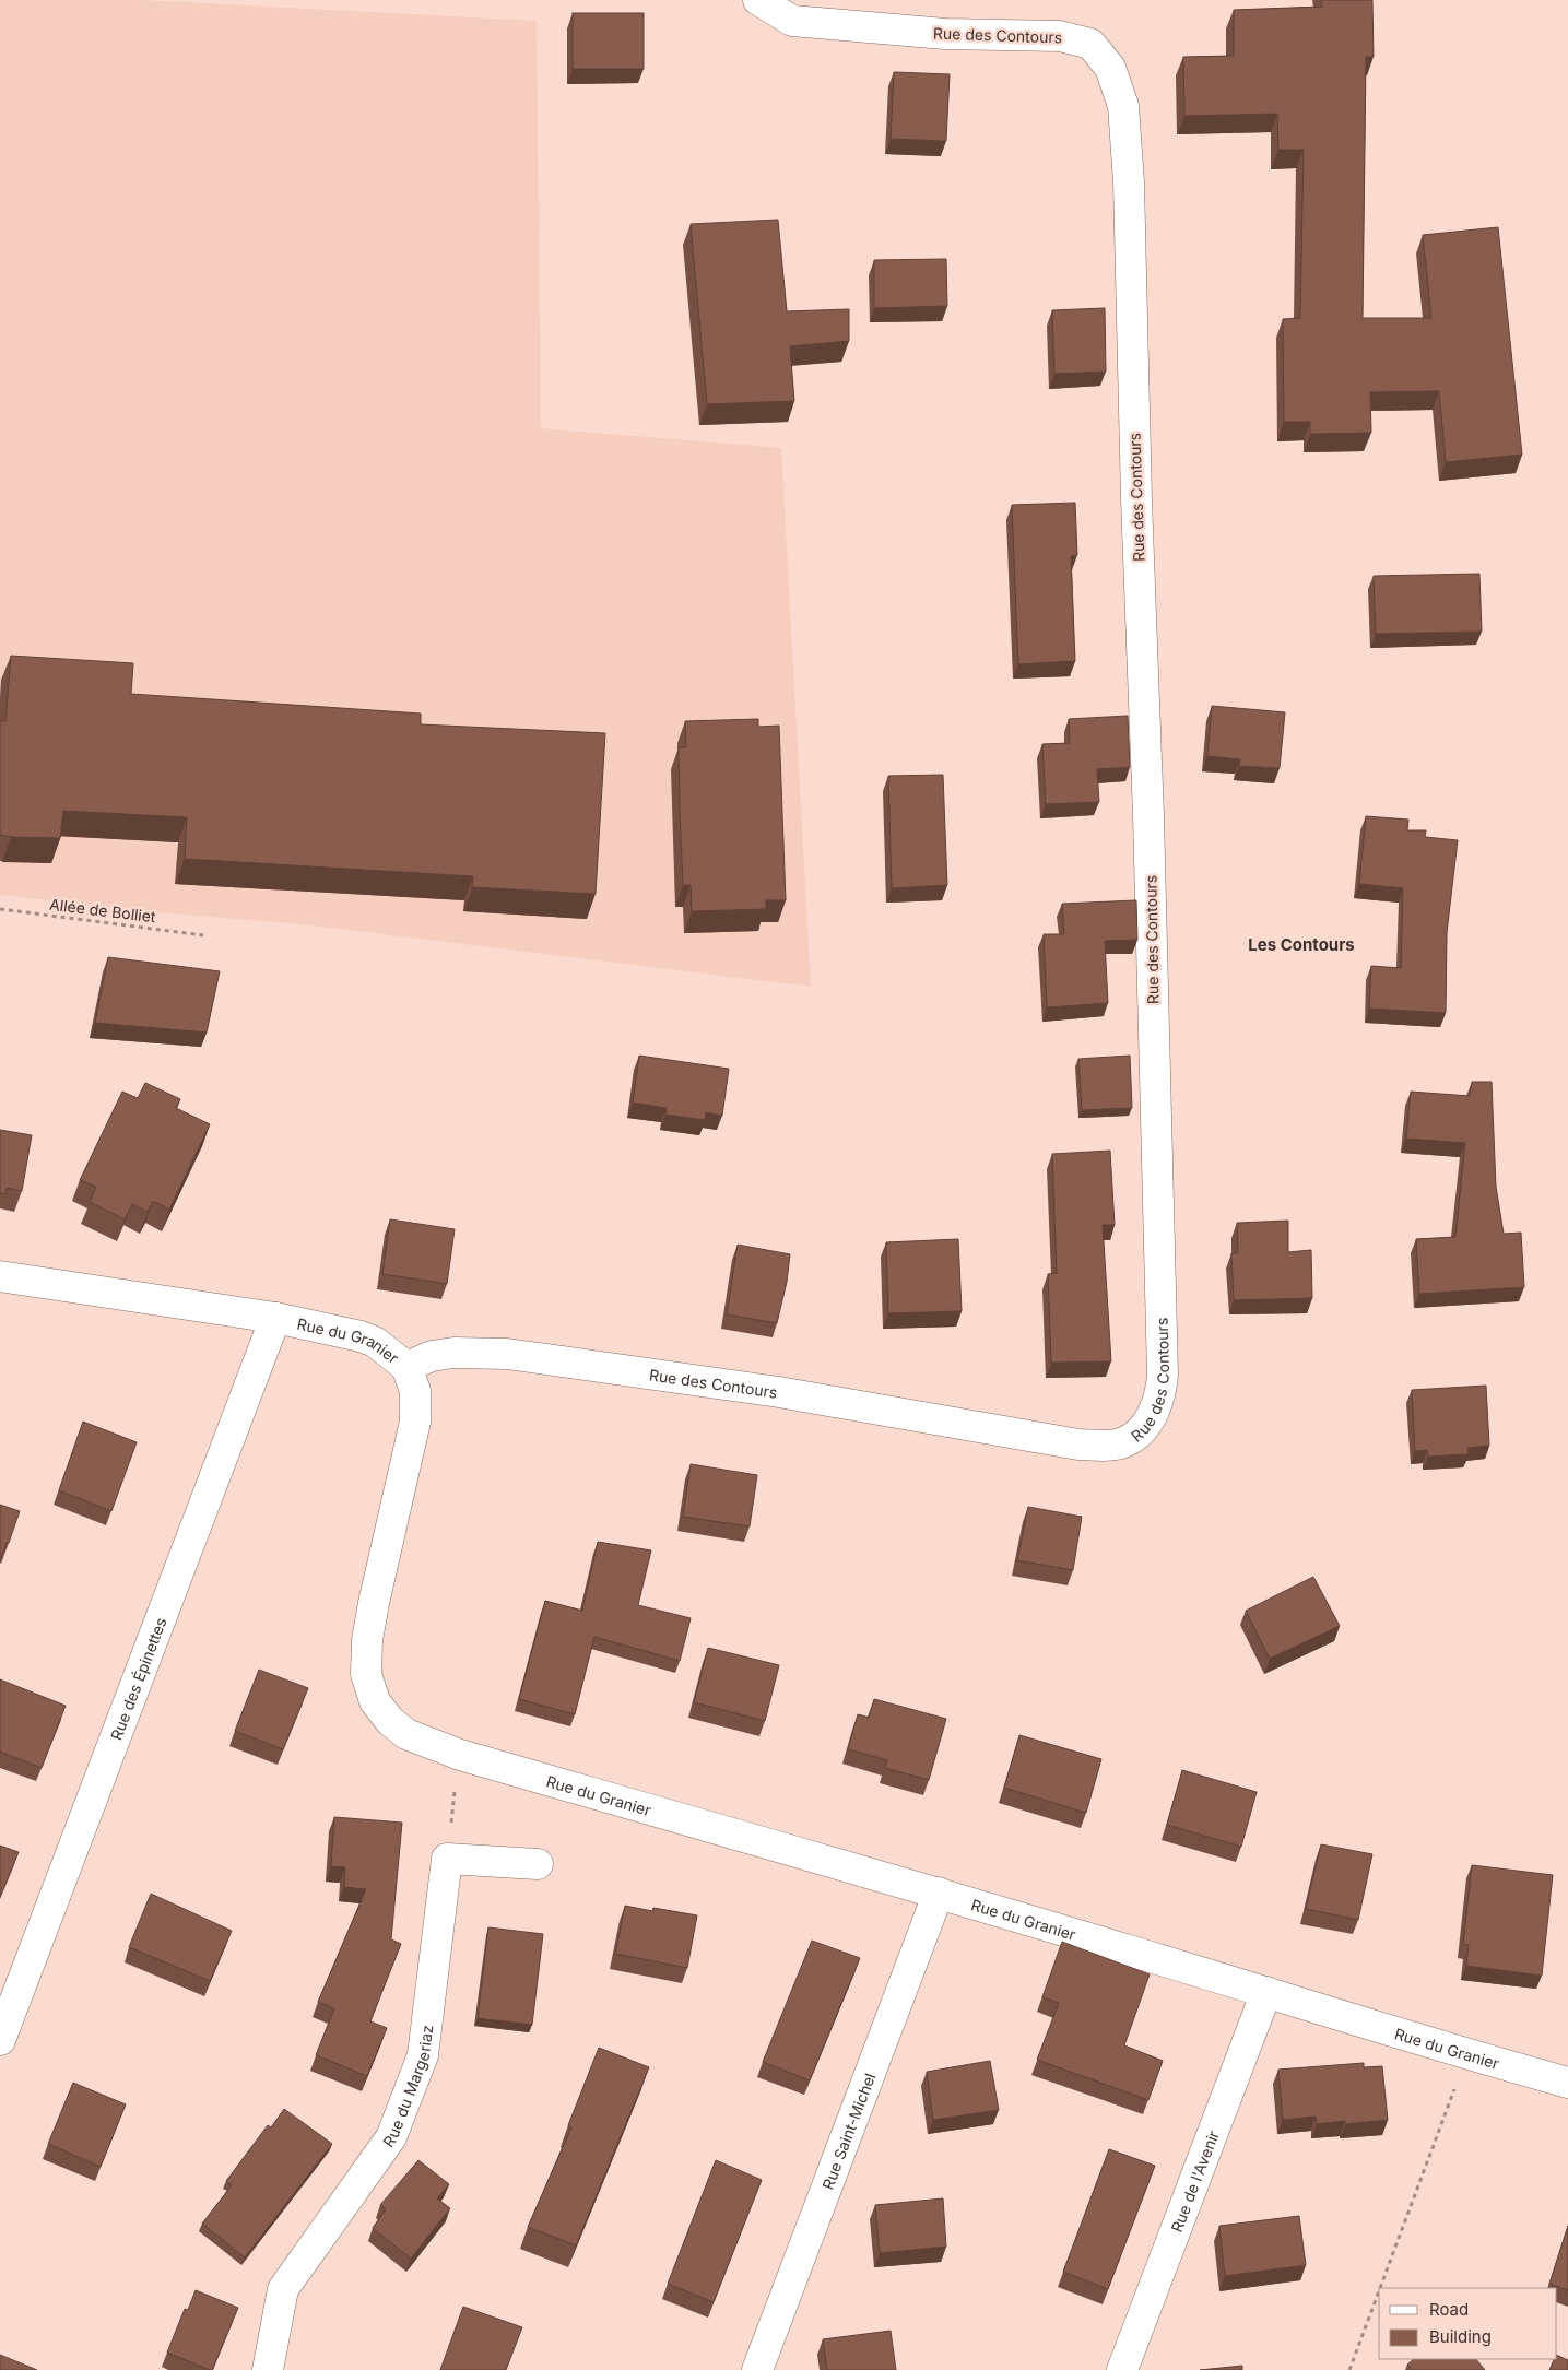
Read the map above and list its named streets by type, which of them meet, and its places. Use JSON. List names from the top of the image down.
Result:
{
  "streets": {
    "street": [
      "Rue des Contours",
      "Rue du Granier",
      "Rue des Épinettes",
      "Rue du Margeriaz",
      "Rue Saint-Michel",
      "Rue de l'Avenir"
    ],
    "path": ["Allée de Bolliet"]
  },
  "crossings": [
    ["Rue des Contours", "Rue du Granier"],
    ["Rue du Granier", "Rue des Épinettes"],
    ["Rue du Granier", "Rue Saint-Michel"],
    ["Rue du Granier", "Rue de l'Avenir"]
  ],
  "districts": ["Les Contours"],
  "legend": ["Road", "Building"]
}
